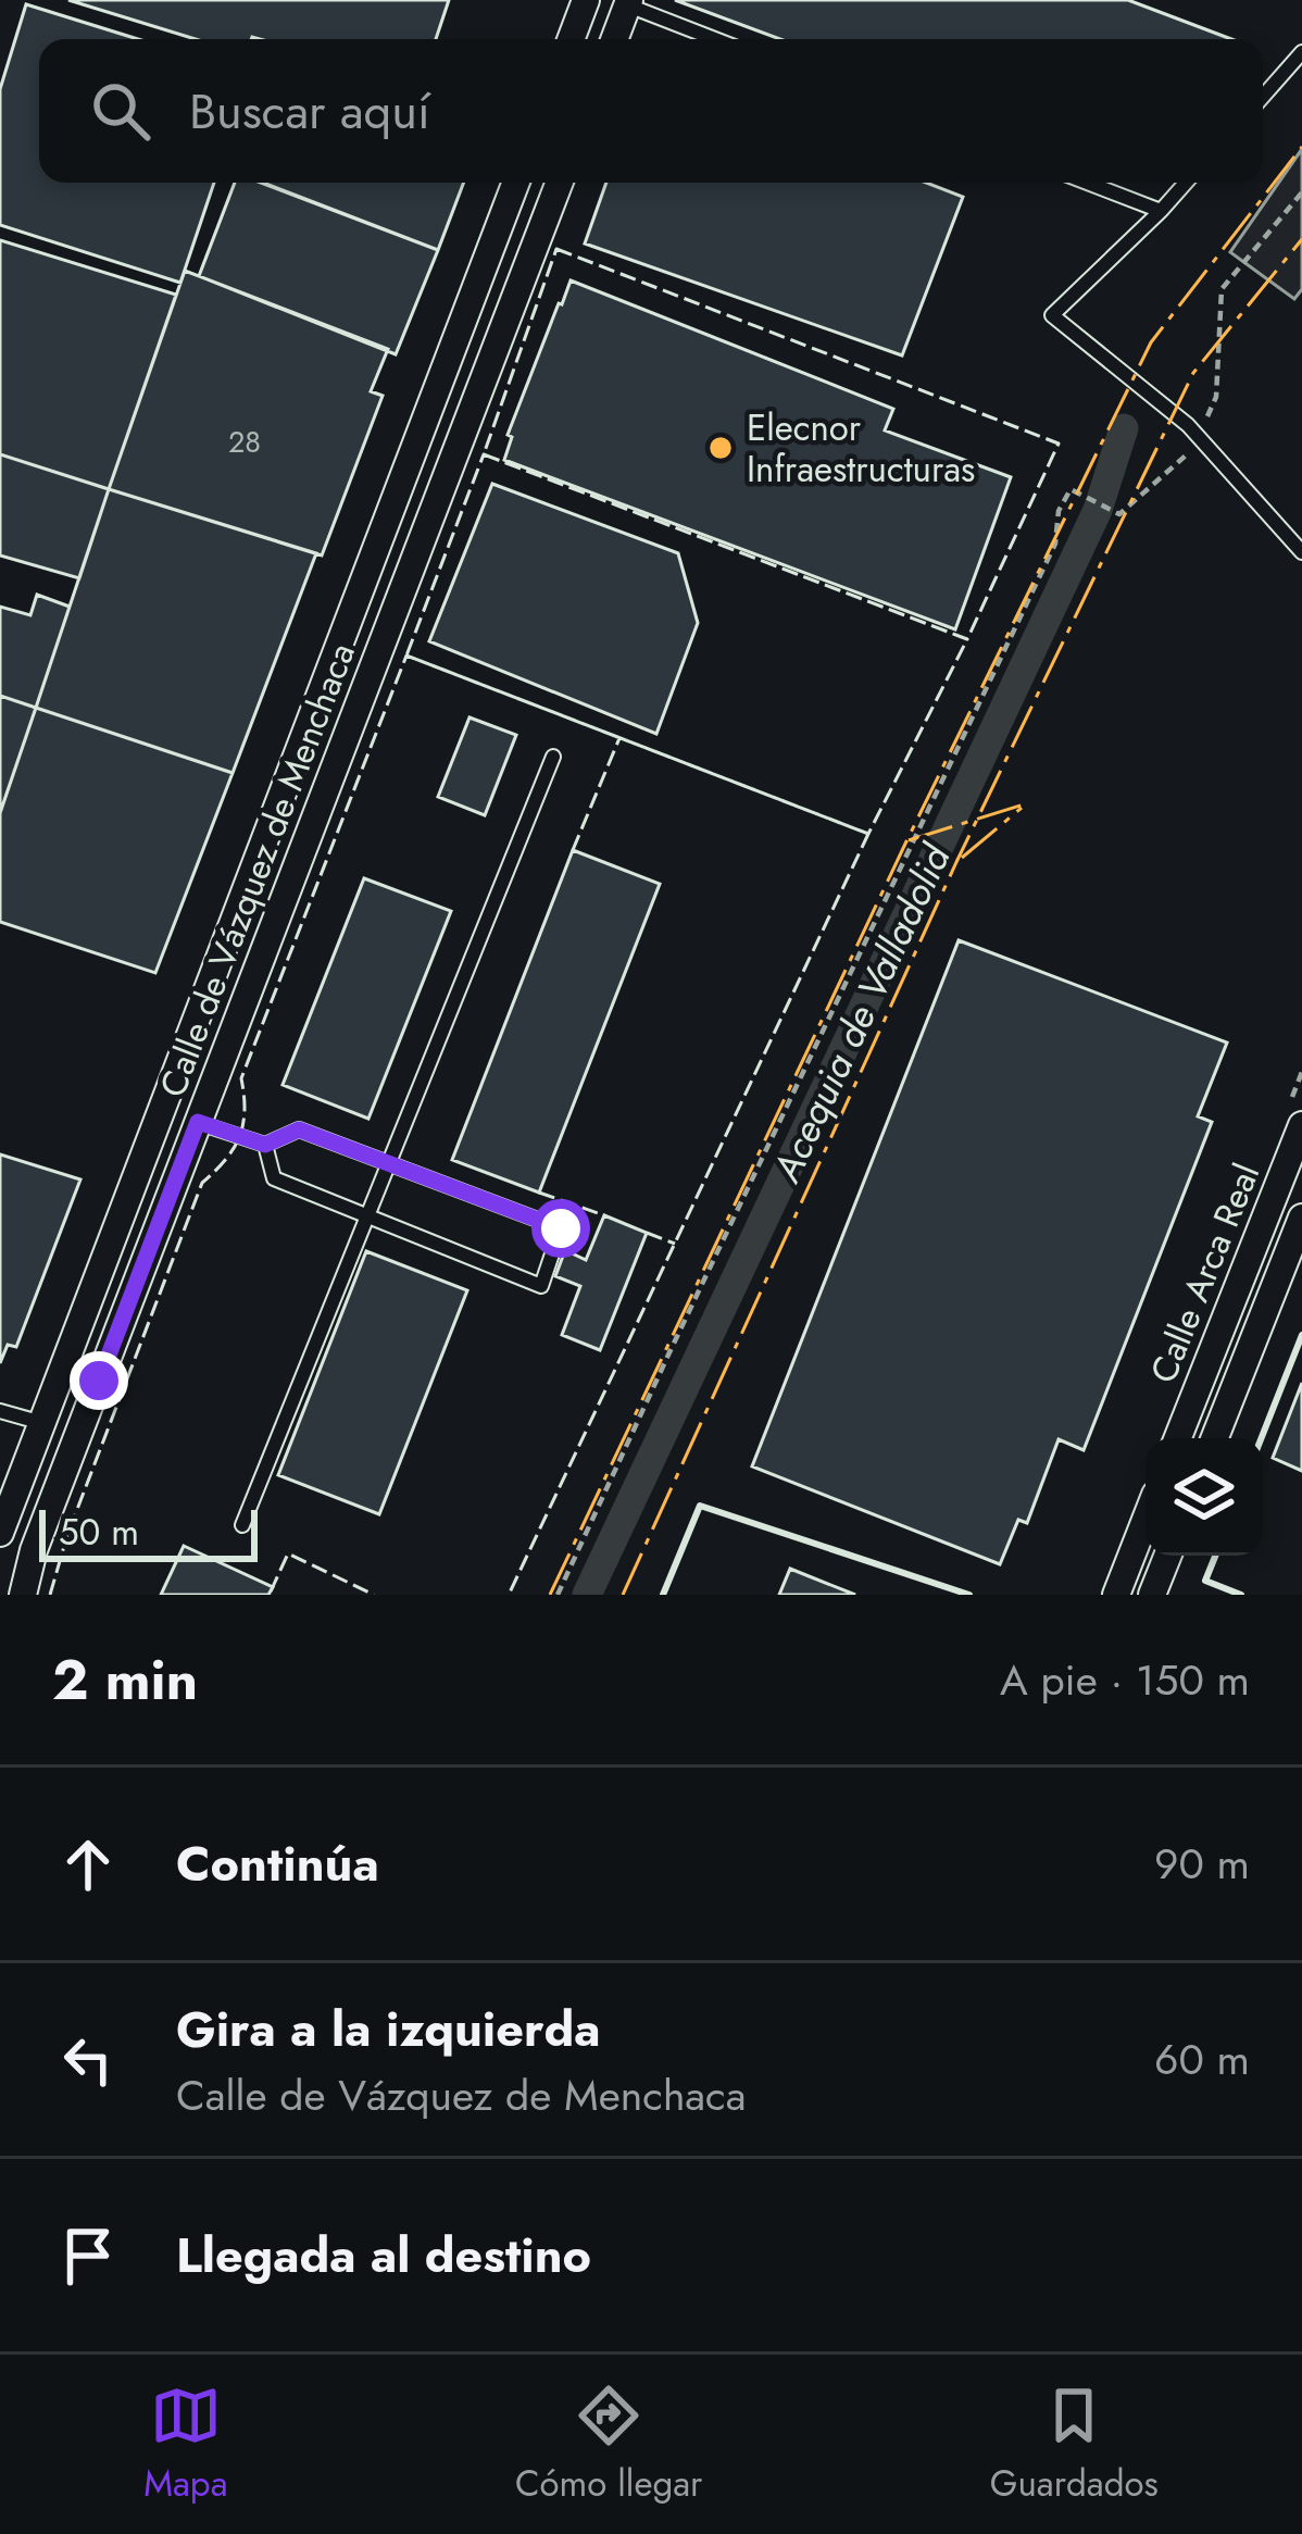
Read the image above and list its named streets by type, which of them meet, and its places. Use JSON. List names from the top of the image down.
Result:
{
  "streets": {
    "street": ["Calle de Vázquez de Menchaca", "Calle Arca Real"]
  },
  "water": ["Acequia de Valladolid"],
  "places": ["Elecnor Infraestructuras"],
  "house_numbers": ["28"],
  "scale_bar": "50 m",
  "page": {
    "search": "Buscar aquí",
    "scale": "50 m",
    "heading": ["2 min", "A pie · 150 m"],
    "list": [
      ["Continúa", "90 m"],
      ["Gira a la izquierda", "Calle de Vázquez de Menchaca", "60 m"],
      "Llegada al destino"
    ],
    "nav": ["Mapa", "Cómo llegar", "Guardados"]
  }
}
